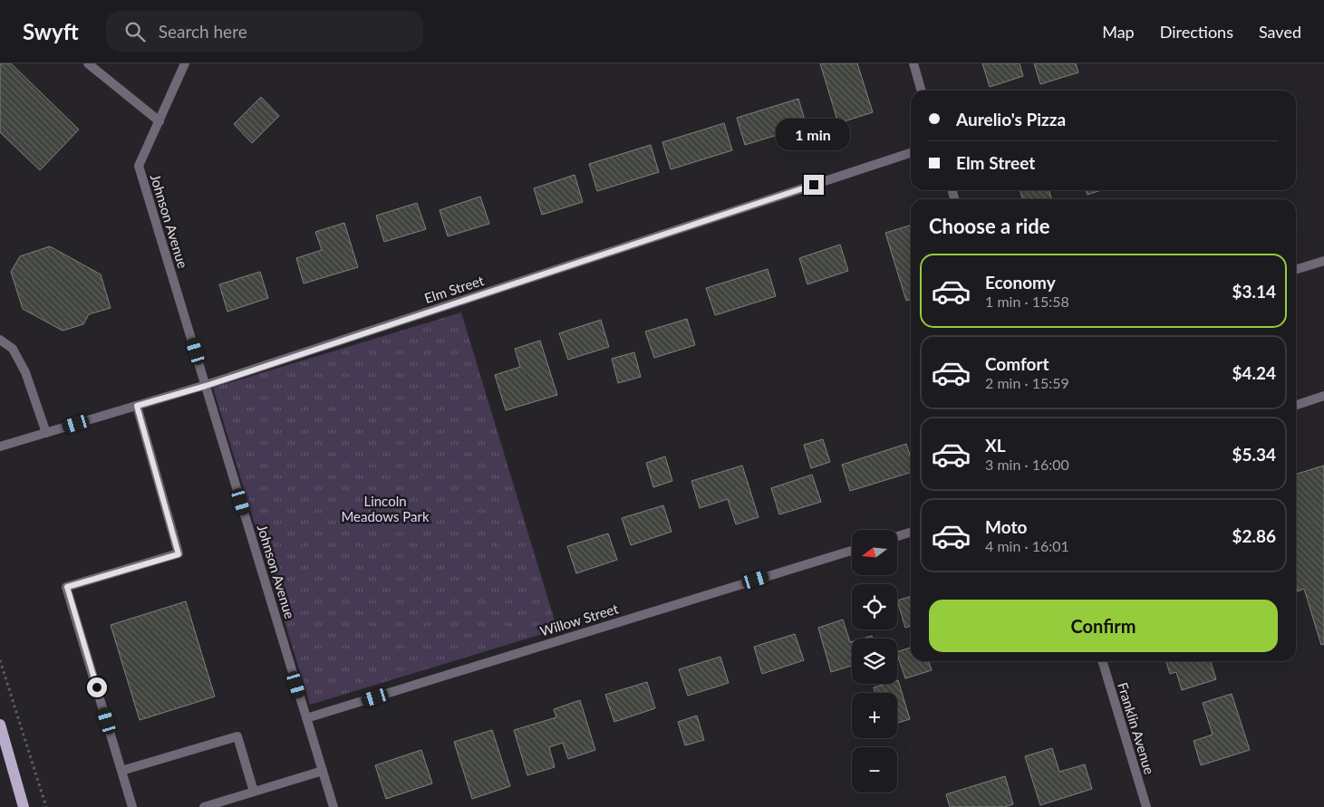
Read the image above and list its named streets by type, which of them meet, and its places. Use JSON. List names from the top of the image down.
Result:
{
  "streets": {
    "street": [
      "Johnson Avenue",
      "Elm Street",
      "Willow Street",
      "Franklin Avenue"
    ]
  },
  "crossings": [
    ["Johnson Avenue", "Elm Street"],
    ["Johnson Avenue", "Willow Street"]
  ],
  "parks": ["Lincoln Meadows Park"],
  "north": "left",
  "page": {
    "header": "Swyft",
    "search": "Search here",
    "nav": ["Map", "Directions", "Saved"],
    "banner": ["Aurelio's Pizza", "Elm Street"],
    "bubble": "1 min",
    "heading": "Choose a ride",
    "list": [
      {
        "name": "Economy",
        "note": "1 min · 15:58",
        "value": "$3.14"
      },
      {
        "name": "Comfort",
        "note": "2 min · 15:59",
        "value": "$4.24"
      },
      {
        "name": "XL",
        "note": "3 min · 16:00",
        "value": "$5.34"
      },
      {
        "name": "Moto",
        "note": "4 min · 16:01",
        "value": "$2.86"
      }
    ],
    "map_buttons": ["+", "−"],
    "buttons": "Confirm"
  }
}
